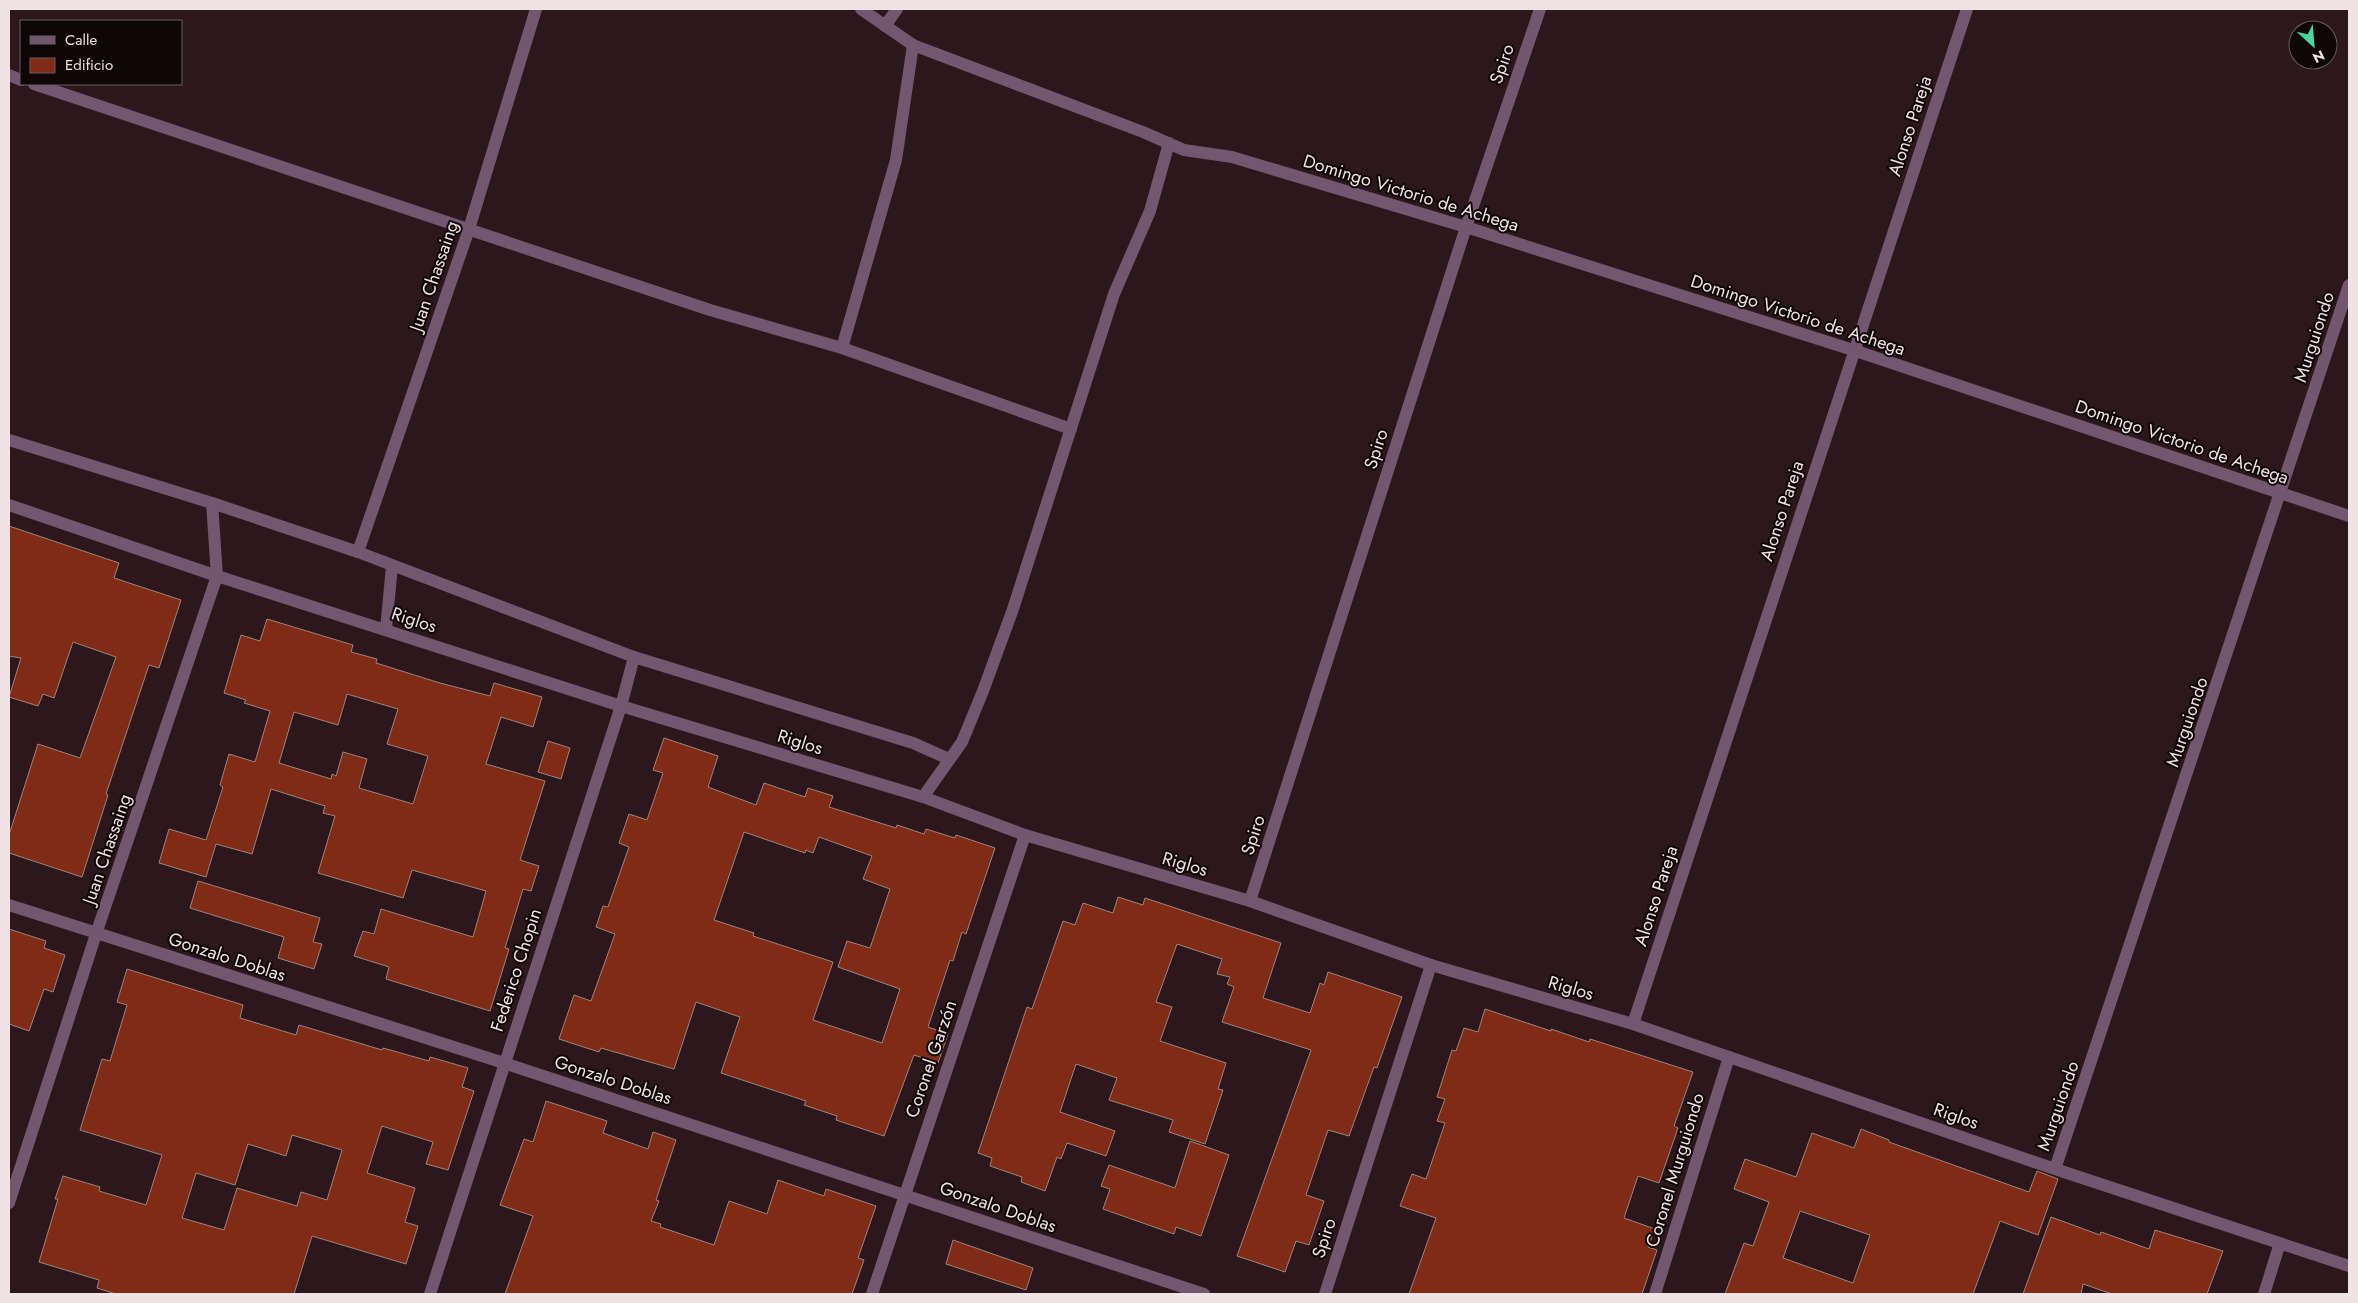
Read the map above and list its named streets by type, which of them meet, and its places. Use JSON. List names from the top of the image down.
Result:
{
  "streets": {
    "street": [
      "Spiro",
      "Alonso Pareja",
      "Domingo Victorio de Achega",
      "Juan Chassaing",
      "Murguiondo",
      "Riglos",
      "Gonzalo Doblas",
      "Federico Chopin",
      "Coronel Garzón",
      "Coronel Murguiondo"
    ]
  },
  "crossings": [
    ["Spiro", "Domingo Victorio de Achega"],
    ["Spiro", "Riglos"],
    ["Alonso Pareja", "Domingo Victorio de Achega"],
    ["Alonso Pareja", "Riglos"],
    ["Domingo Victorio de Achega", "Murguiondo"],
    ["Juan Chassaing", "Riglos"],
    ["Juan Chassaing", "Gonzalo Doblas"],
    ["Murguiondo", "Riglos"],
    ["Riglos", "Federico Chopin"],
    ["Riglos", "Coronel Garzón"],
    ["Riglos", "Coronel Murguiondo"],
    ["Gonzalo Doblas", "Federico Chopin"],
    ["Gonzalo Doblas", "Coronel Garzón"]
  ],
  "legend": ["Calle", "Edificio"],
  "north": "bottom right"
}
